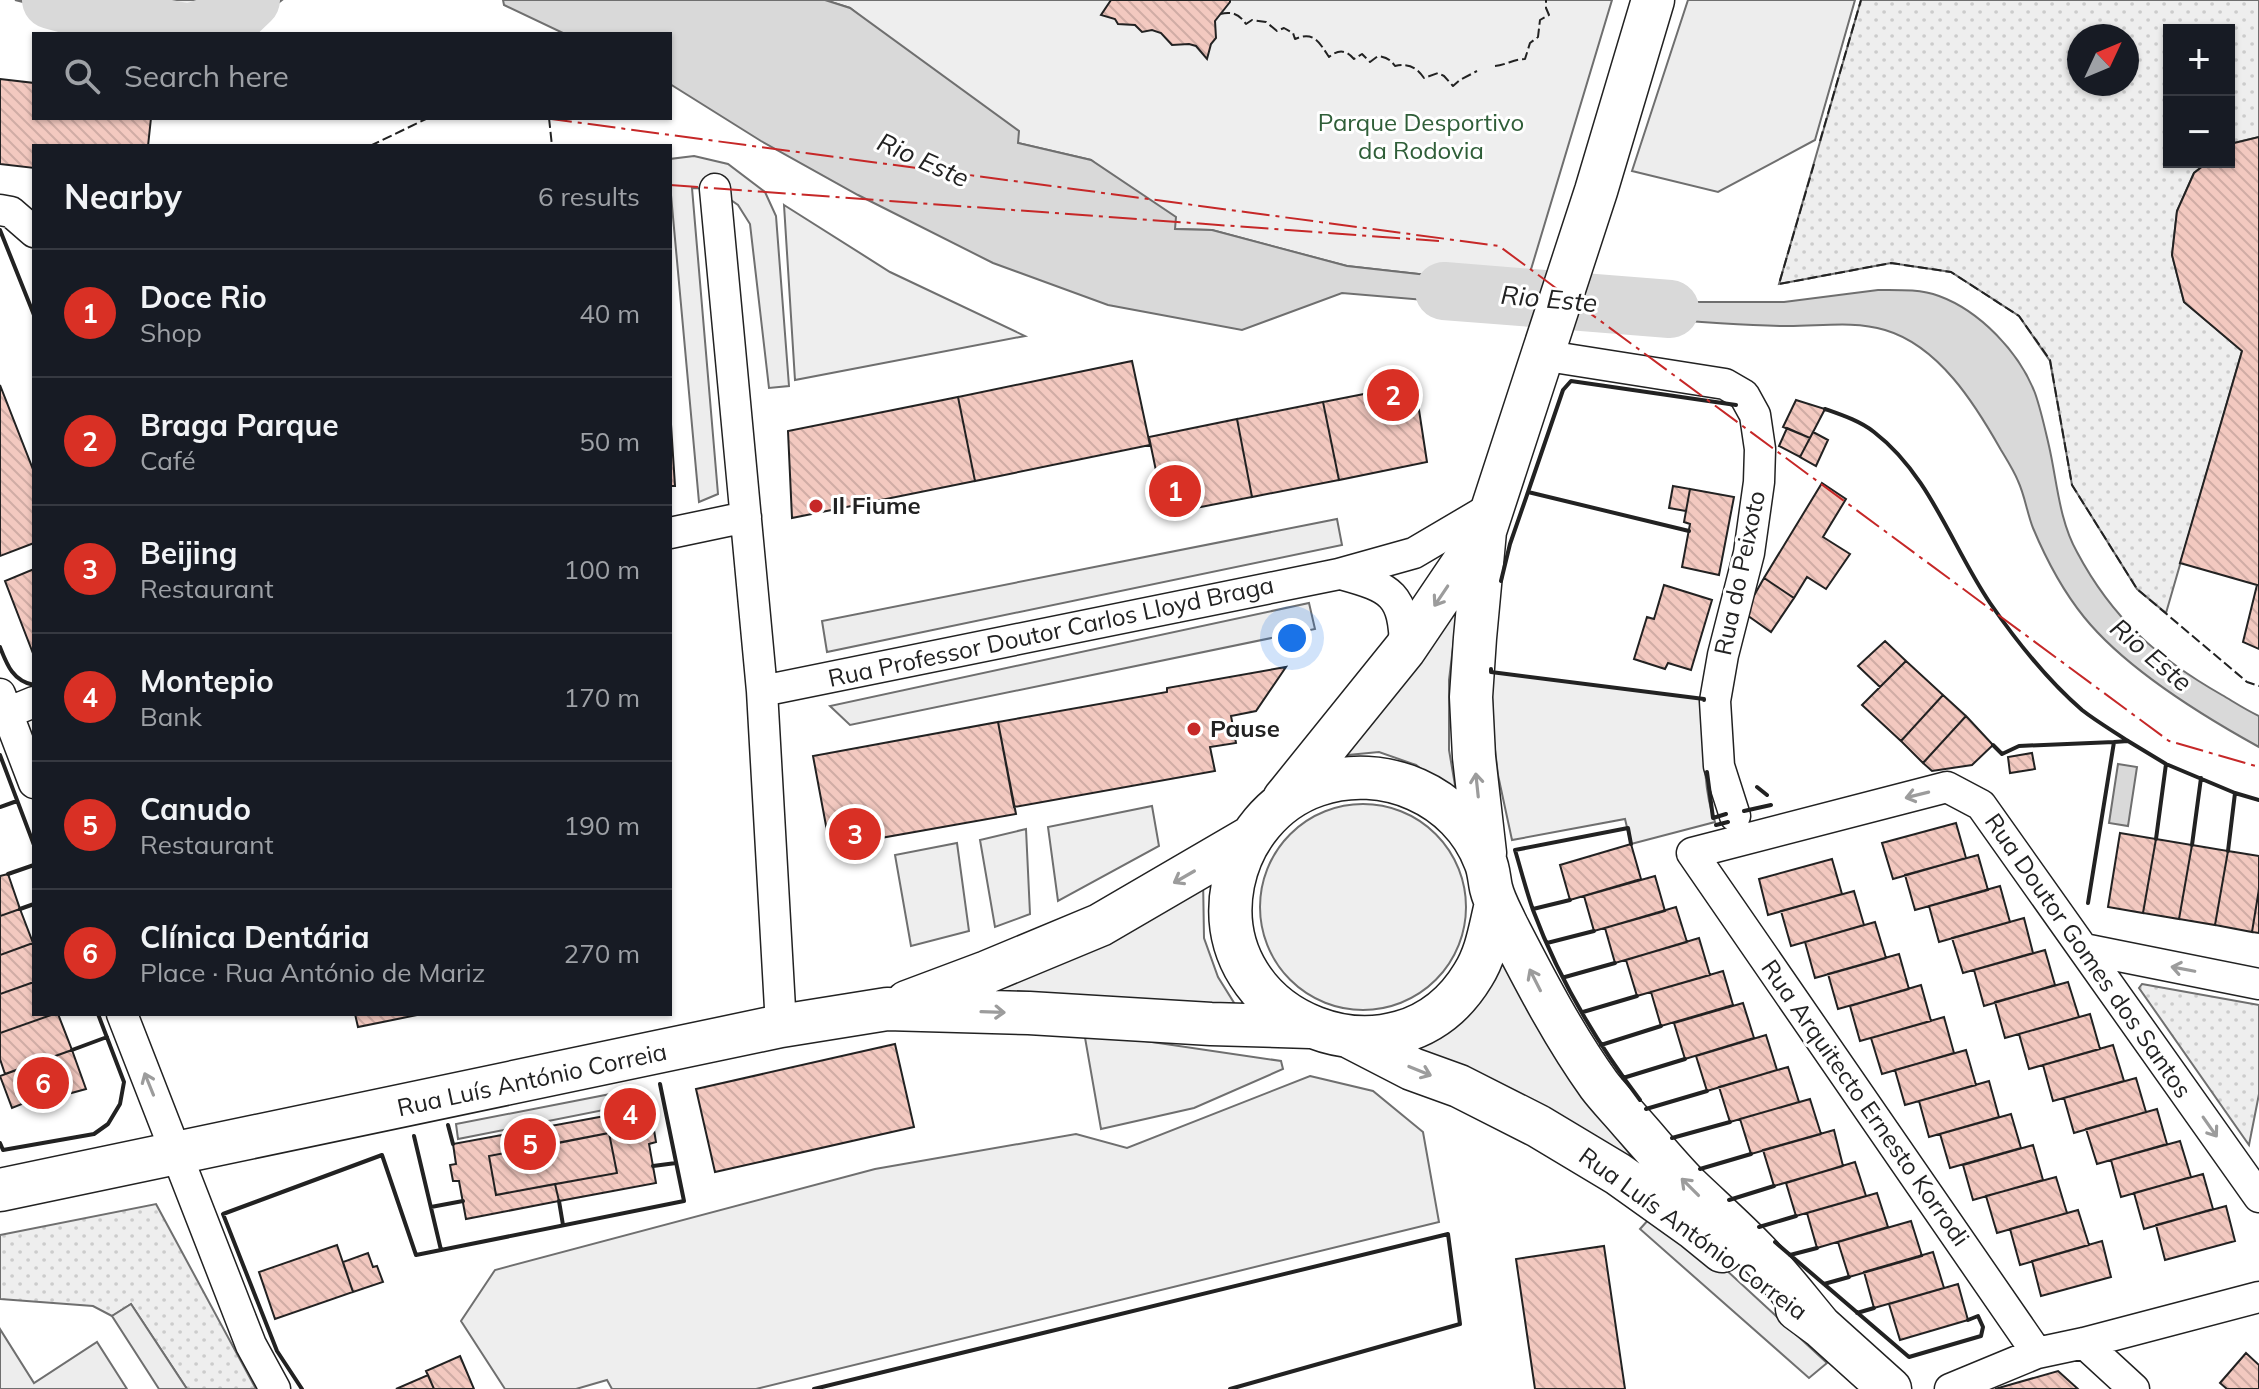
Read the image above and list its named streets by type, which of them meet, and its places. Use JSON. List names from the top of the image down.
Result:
{
  "streets": {
    "street": [
      "Rua do Peixoto",
      "Rua Professor Doutor Carlos Lloyd Braga",
      "Rua Doutor Gomes dos Santos",
      "Rua Luís António Correia",
      "Rua Arquitecto Ernesto Korrodi"
    ]
  },
  "crossings": [
    ["Rua Doutor Gomes dos Santos", "Rua Arquitecto Ernesto Korrodi"]
  ],
  "water": ["Rio Este"],
  "parks": ["Parque Desportivo da Rodovia"],
  "places": ["Il Fiume", "Pause"],
  "north": "top right",
  "page": {
    "map_buttons": ["+", "−"],
    "search": "Search here",
    "heading": ["Nearby", "6 results"],
    "list": [
      {
        "mark": "1",
        "name": "Doce Rio",
        "note": "Shop",
        "value": "40 m"
      },
      {
        "mark": "2",
        "name": "Braga Parque",
        "note": "Café",
        "value": "50 m"
      },
      {
        "mark": "3",
        "name": "Beijing",
        "note": "Restaurant",
        "value": "100 m"
      },
      {
        "mark": "4",
        "name": "Montepio",
        "note": "Bank",
        "value": "170 m"
      },
      {
        "mark": "5",
        "name": "Canudo",
        "note": "Restaurant",
        "value": "190 m"
      },
      {
        "mark": "6",
        "name": "Clínica Dentária",
        "note": "Place · Rua António de Mariz",
        "value": "270 m"
      }
    ],
    "pins": [
      "2",
      "1",
      "3",
      "6",
      "4",
      "5"
    ]
  }
}
